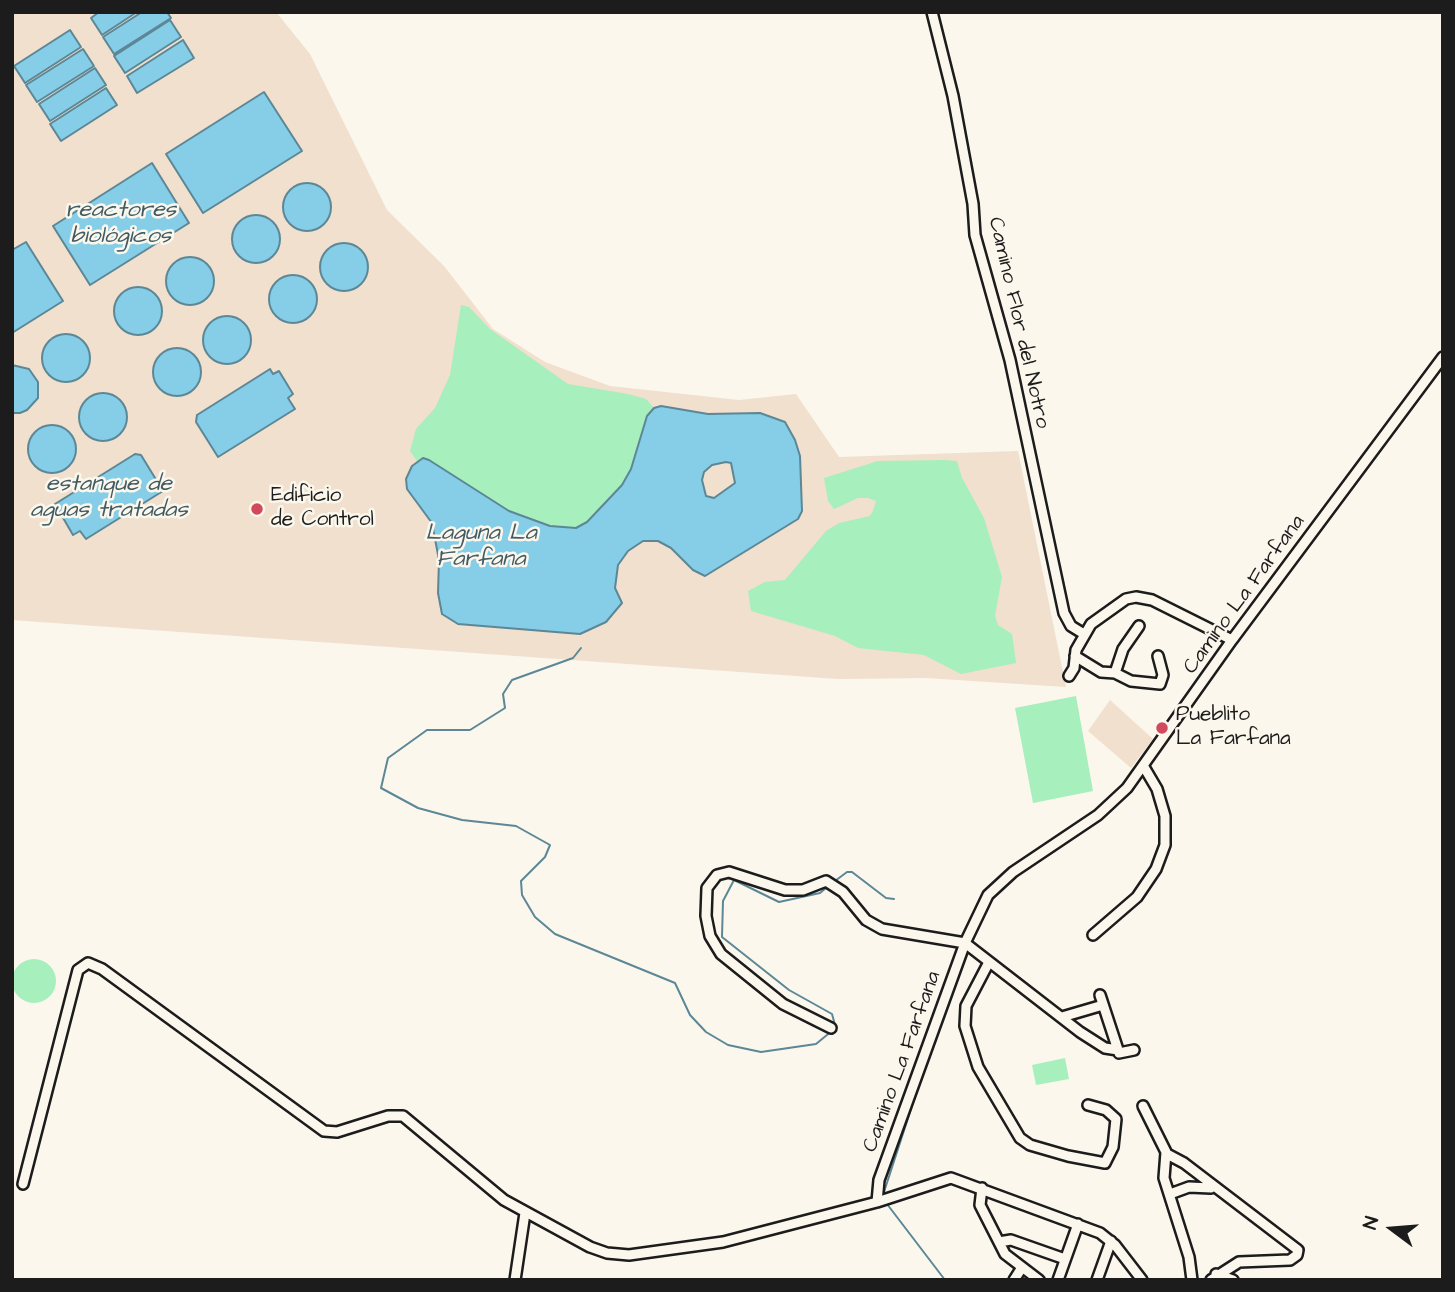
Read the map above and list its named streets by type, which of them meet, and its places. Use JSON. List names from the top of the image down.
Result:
{
  "streets": {
    "street": ["Camino Flor del Notro", "Camino La Farfana"]
  },
  "water": ["reactores biológicos", "estanque de aguas tratadas", "Laguna La Farfana"],
  "places": ["Edificio de Control", "Pueblito La Farfana"],
  "north": "left"
}
